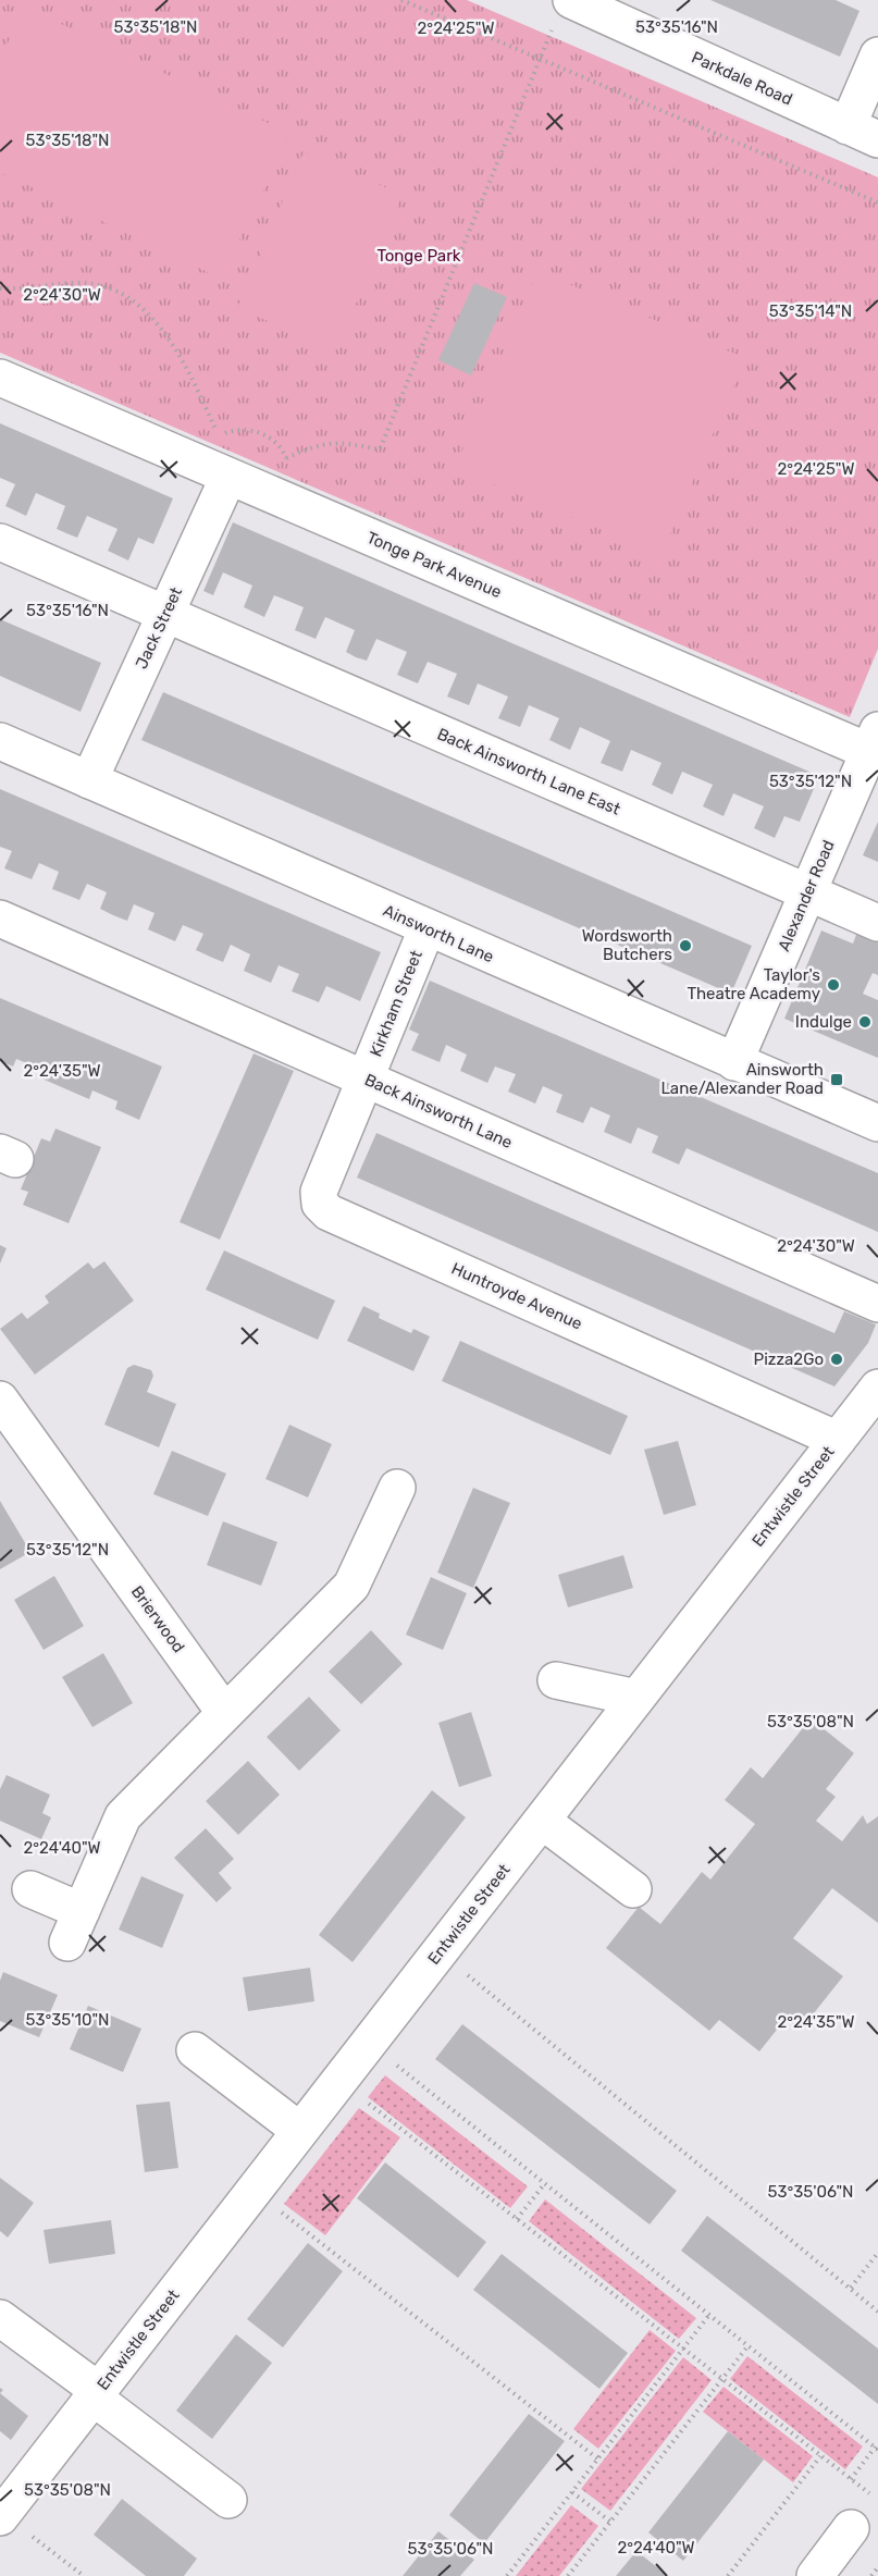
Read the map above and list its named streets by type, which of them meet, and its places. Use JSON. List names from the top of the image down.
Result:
{
  "streets": {
    "street": [
      "Parkdale Road",
      "Tonge Park Avenue",
      "Jack Street",
      "Back Ainsworth Lane East",
      "Alexander Road",
      "Ainsworth Lane",
      "Kirkham Street",
      "Back Ainsworth Lane",
      "Huntroyde Avenue",
      "Entwistle Street",
      "Brierwood"
    ]
  },
  "crossings": [
    ["Tonge Park Avenue", "Jack Street"],
    ["Tonge Park Avenue", "Alexander Road"],
    ["Jack Street", "Back Ainsworth Lane East"],
    ["Jack Street", "Ainsworth Lane"],
    ["Back Ainsworth Lane East", "Alexander Road"],
    ["Alexander Road", "Ainsworth Lane"],
    ["Ainsworth Lane", "Kirkham Street"],
    ["Kirkham Street", "Back Ainsworth Lane"],
    ["Kirkham Street", "Huntroyde Avenue"],
    ["Back Ainsworth Lane", "Huntroyde Avenue"],
    ["Huntroyde Avenue", "Entwistle Street"]
  ],
  "parks": ["Tonge Park"],
  "places": {
    "other": [
      "Wordsworth Butchers",
      "Taylor's Theatre Academy",
      "Indulge",
      "Pizza2Go"
    ],
    "transit": ["Ainsworth Lane/Alexander Road"]
  },
  "coordinates": [
    "53°35'18\"N",
    "53°35'16\"N",
    "2°24'25\"W",
    "2°24'30\"W",
    "53°35'14\"N",
    "53°35'12\"N",
    "2°24'35\"W",
    "53°35'08\"N",
    "2°24'40\"W",
    "53°35'10\"N",
    "53°35'06\"N"
  ]
}
